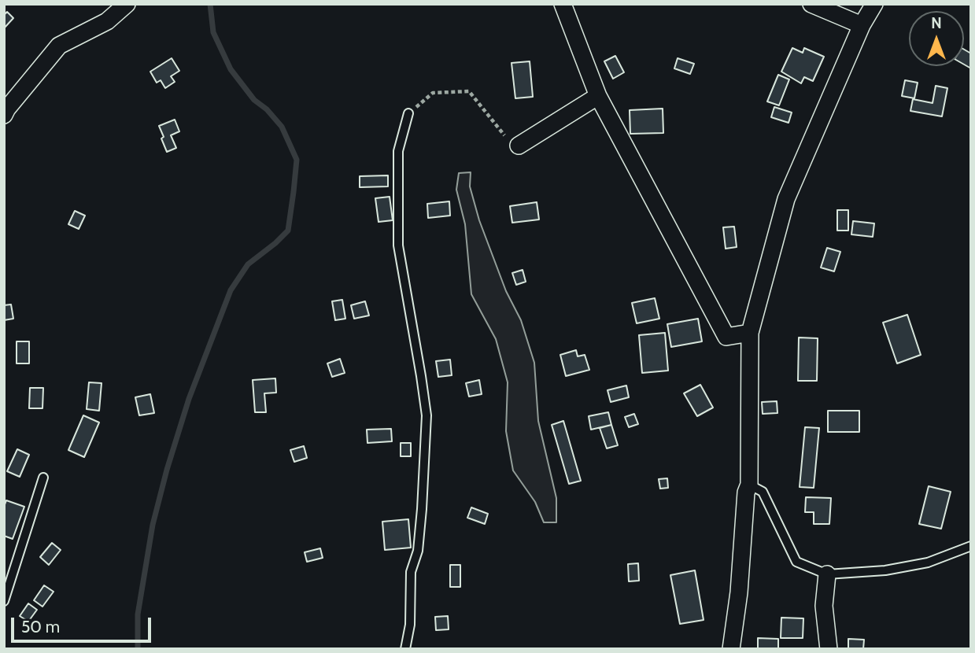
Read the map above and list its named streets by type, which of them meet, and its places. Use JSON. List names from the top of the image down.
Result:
{
  "scale_bar": "50 m",
  "north": "top"
}
